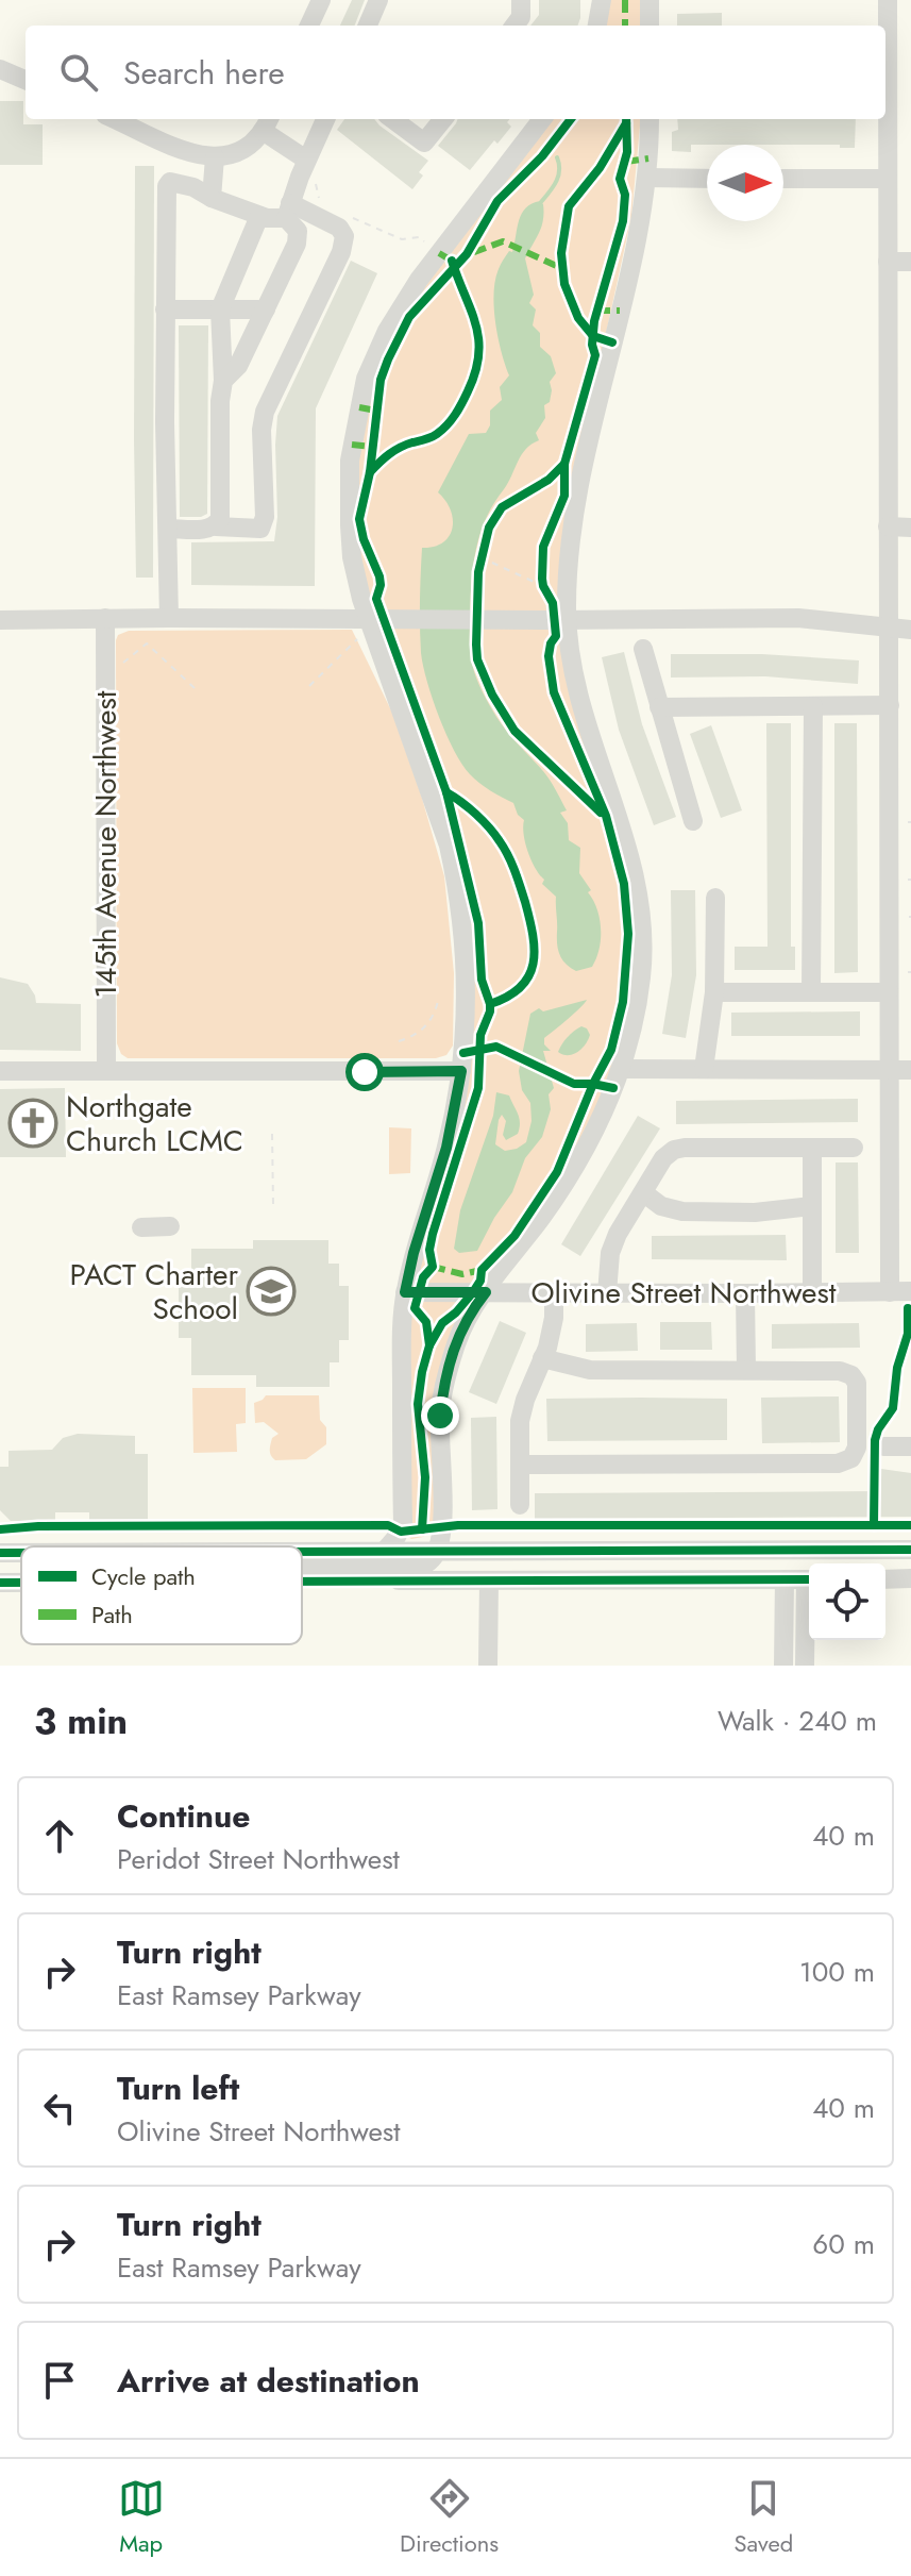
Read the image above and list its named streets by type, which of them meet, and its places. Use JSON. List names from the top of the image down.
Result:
{
  "streets": {
    "street": ["145th Avenue Northwest", "Olivine Street Northwest"]
  },
  "places": {
    "church": ["Northgate Church LCMC"],
    "school or university": ["PACT Charter School"]
  },
  "legend": ["Cycle path", "Path"],
  "north": "right",
  "page": {
    "search": "Search here",
    "heading": ["3 min", "Walk · 240 m"],
    "list": [
      ["Continue", "Peridot Street Northwest", "40 m"],
      ["Turn right", "East Ramsey Parkway", "100 m"],
      ["Turn left", "Olivine Street Northwest", "40 m"],
      ["Turn right", "East Ramsey Parkway", "60 m"],
      "Arrive at destination"
    ],
    "nav": ["Map", "Directions", "Saved"]
  }
}
